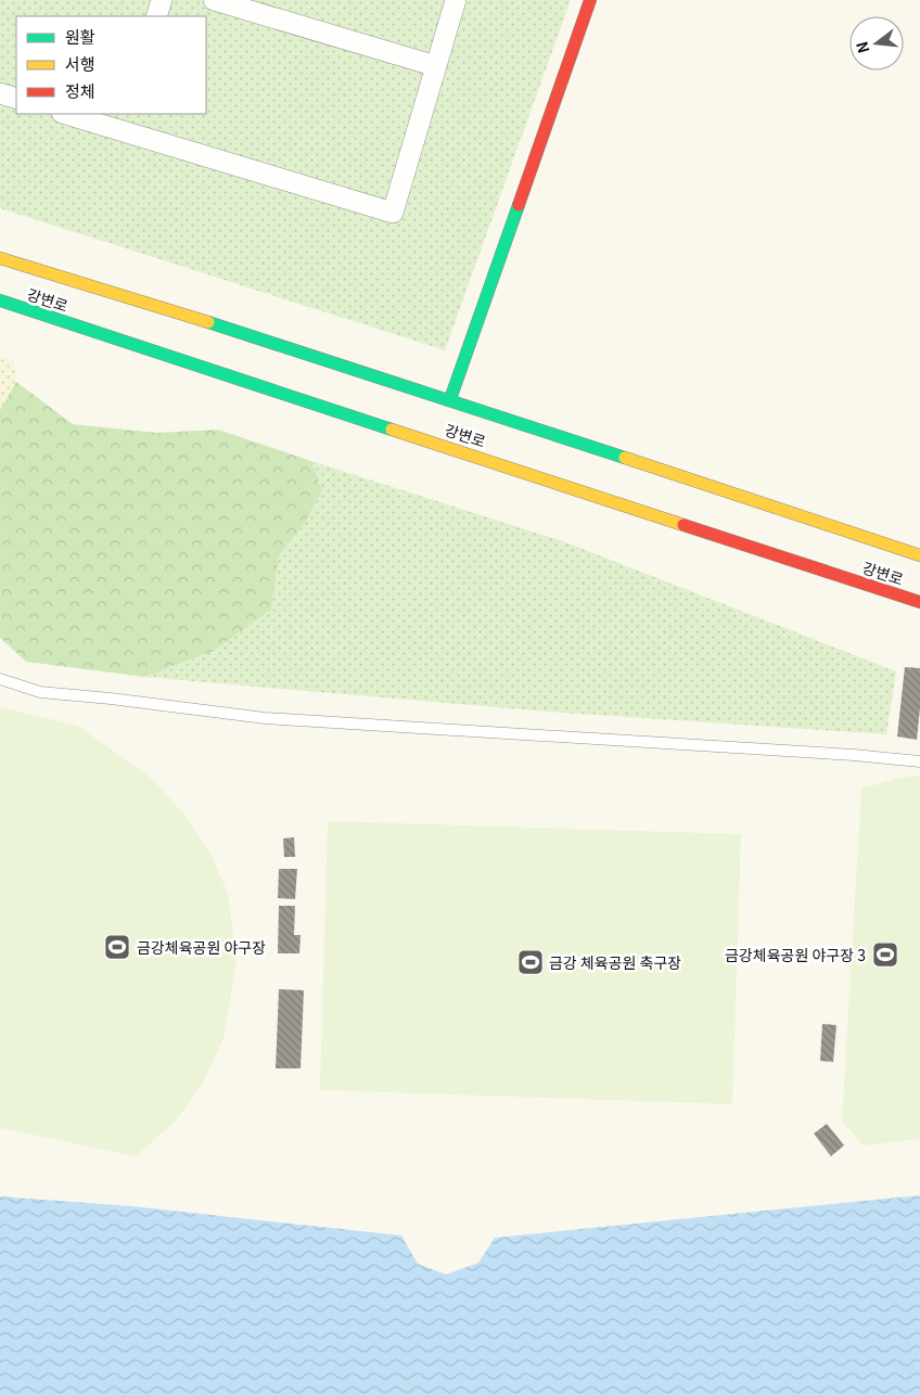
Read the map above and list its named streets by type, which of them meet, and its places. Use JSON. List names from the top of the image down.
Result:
{
  "streets": {
    "street": ["강변로"]
  },
  "places": {
    "sports": ["금강체육공원 야구장", "금강체육공원 야구장 3", "금강 체육공원 축구장"]
  },
  "legend": ["원활", "서행", "정체"],
  "north": "left"
}
